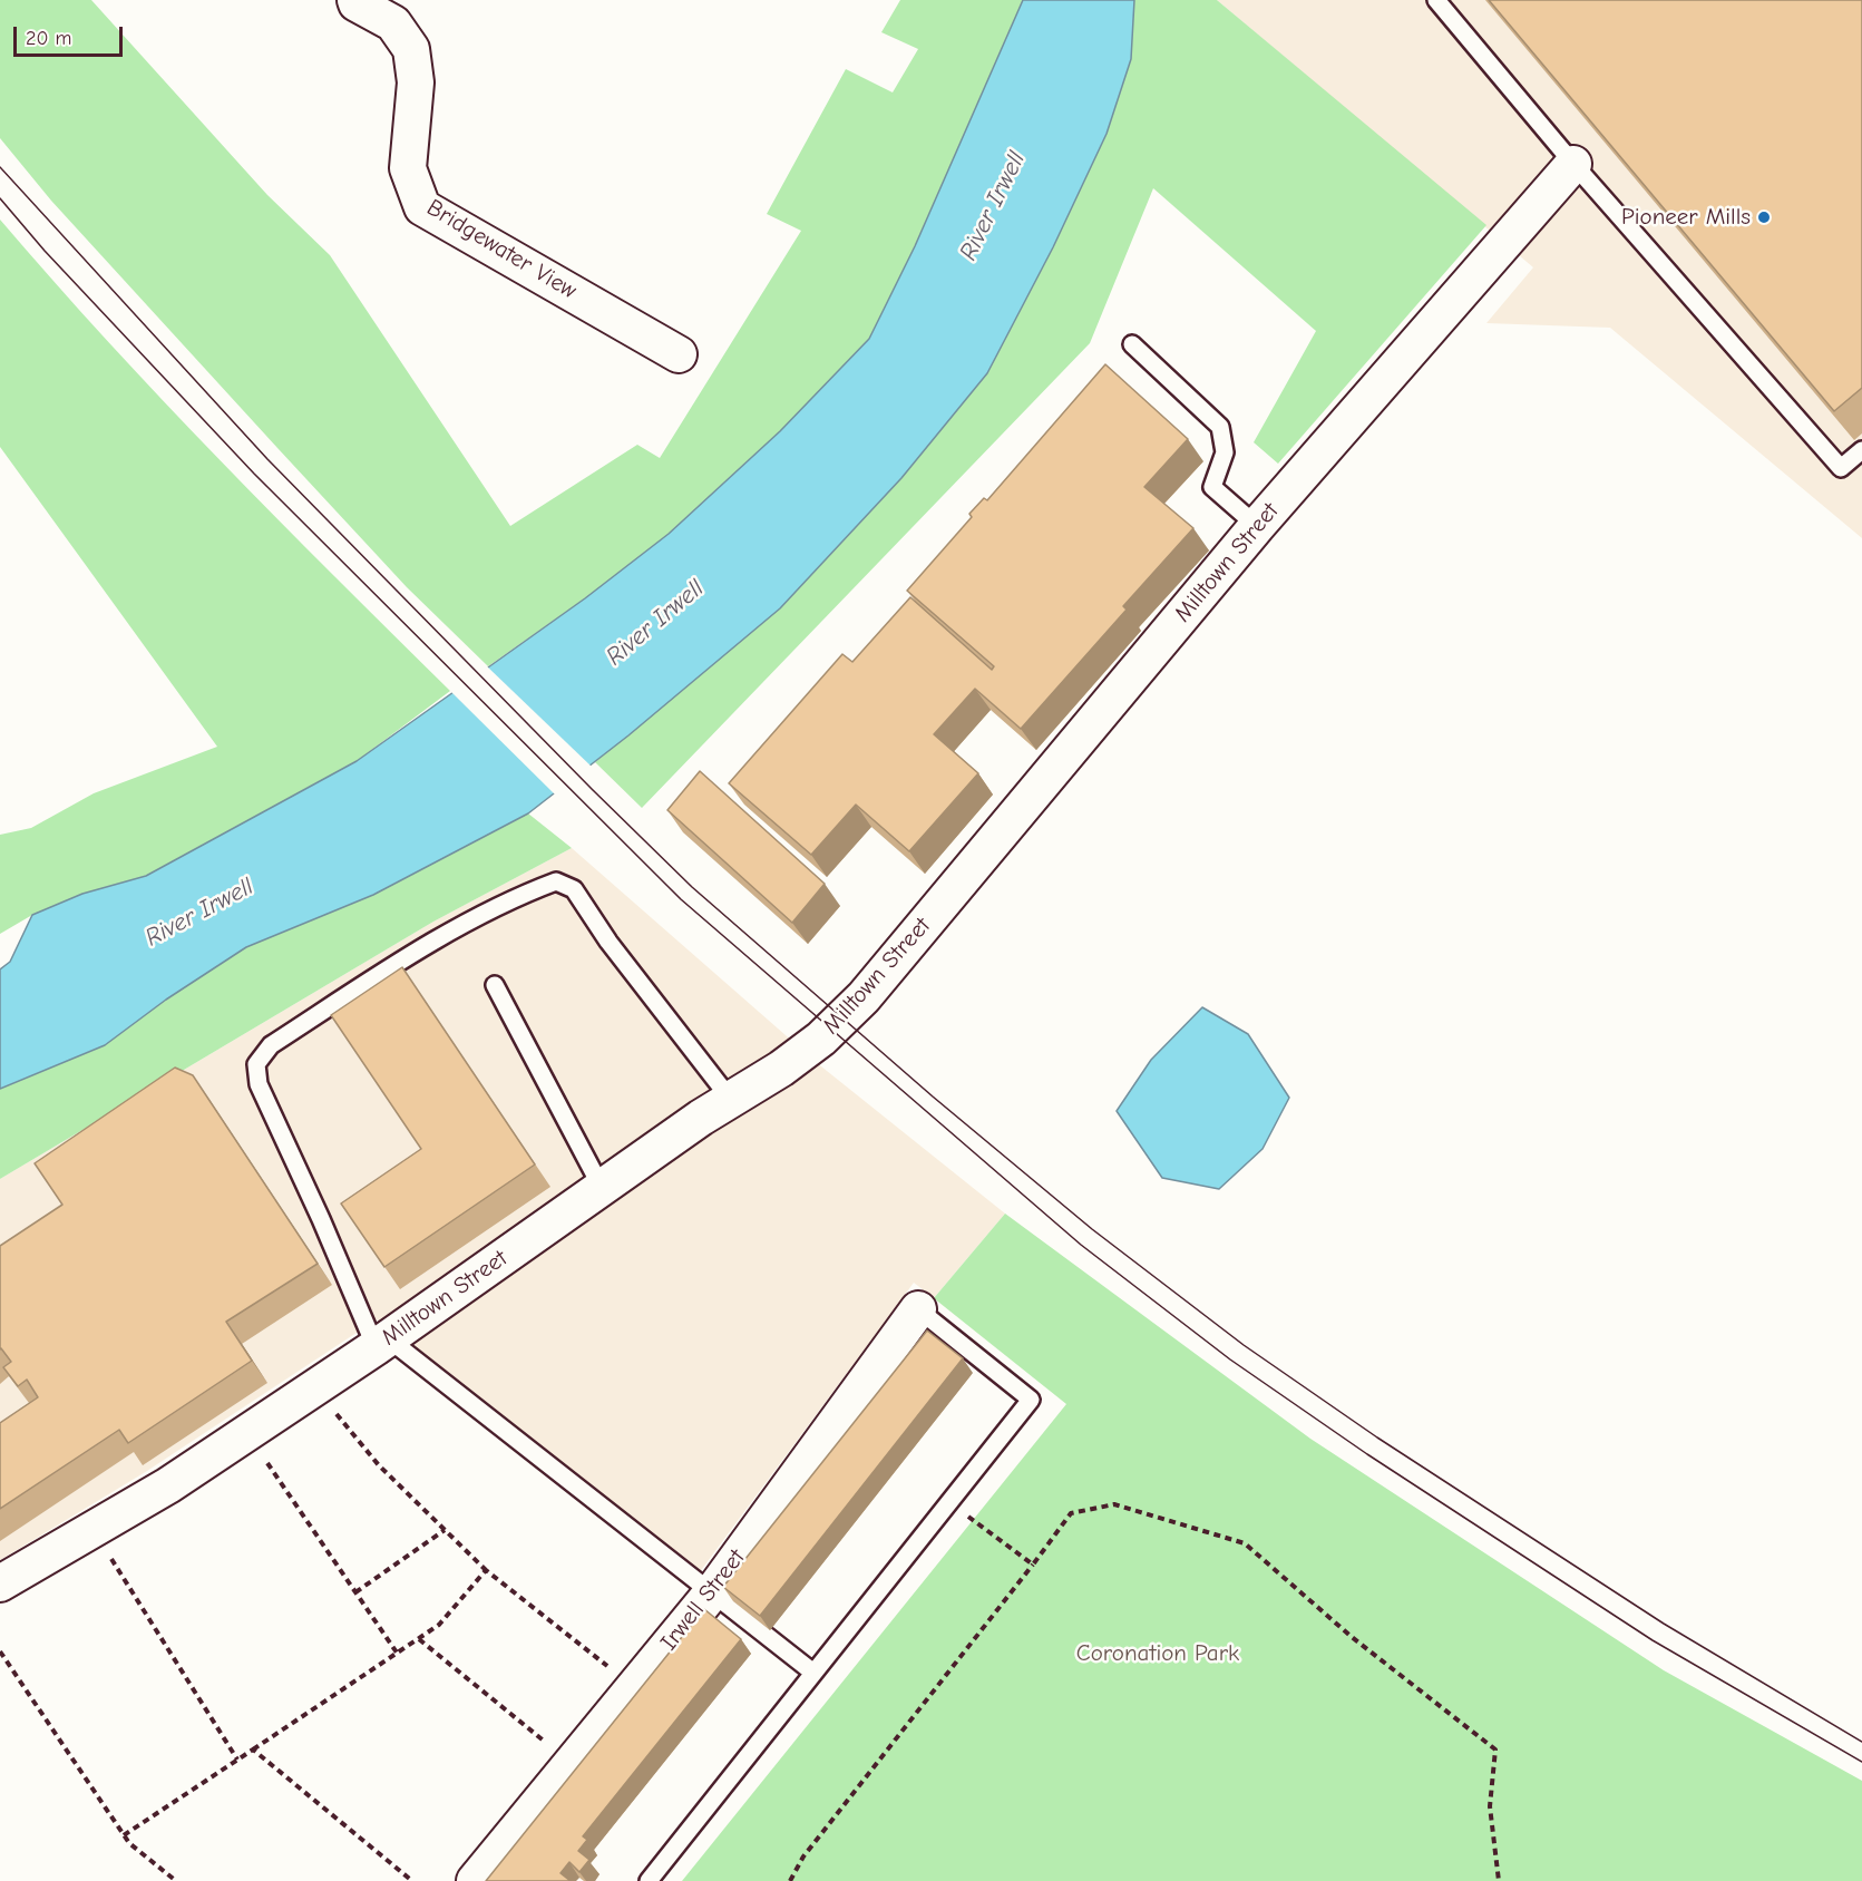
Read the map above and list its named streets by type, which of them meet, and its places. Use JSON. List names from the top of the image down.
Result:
{
  "streets": {
    "street": ["Bridgewater View", "Milltown Street", "Irwell Street"]
  },
  "water": ["River Irwell"],
  "parks": ["Coronation Park"],
  "places": ["Pioneer Mills"],
  "scale_bar": "20 m"
}
